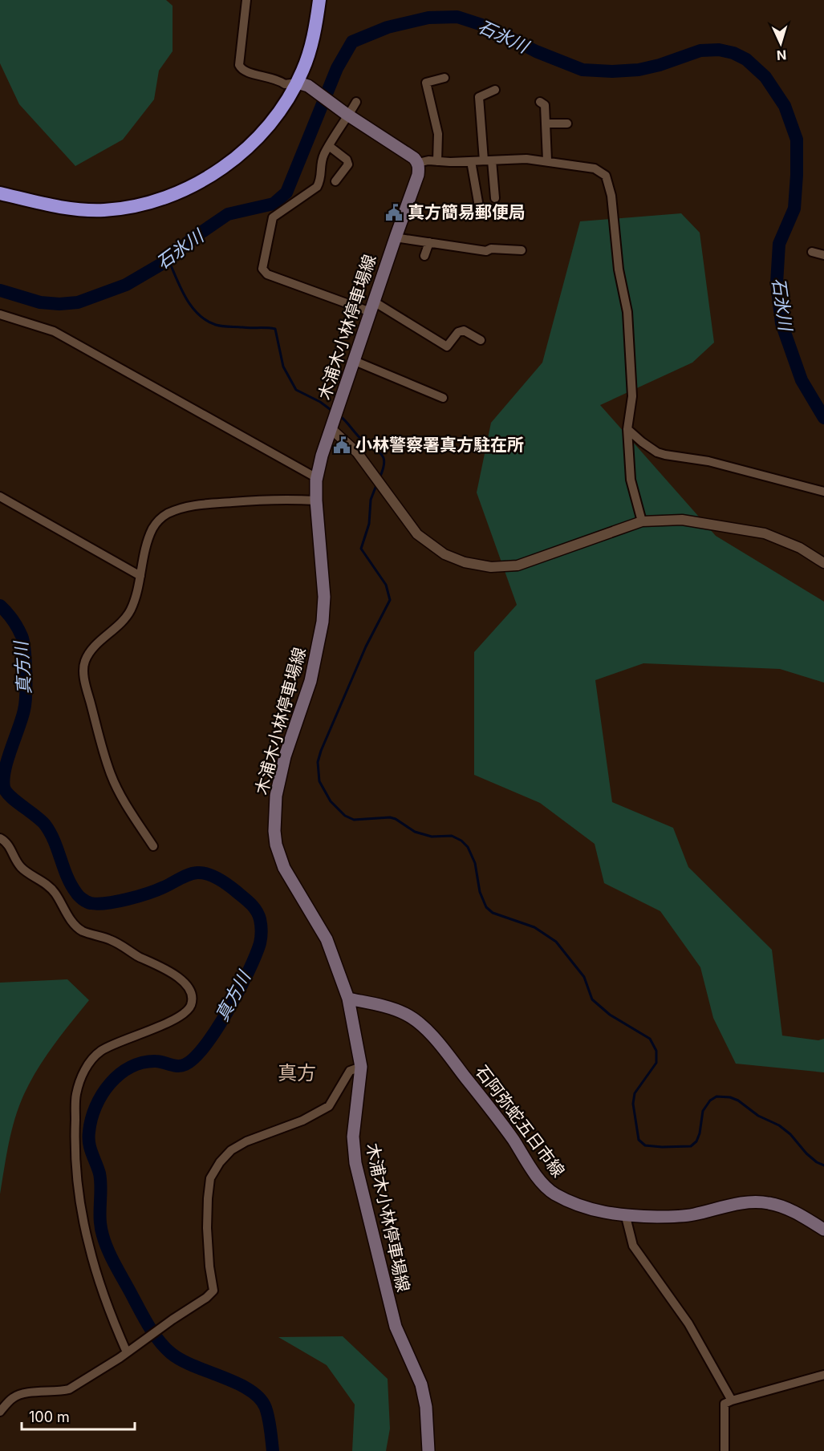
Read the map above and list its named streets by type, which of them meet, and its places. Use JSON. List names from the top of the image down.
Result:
{
  "streets": {
    "main road": ["木浦木小林停車場線", "石阿弥蛇五日市線"]
  },
  "crossings": [
    ["木浦木小林停車場線", "石阿弥蛇五日市線"]
  ],
  "districts": ["真方"],
  "water": ["石氷川", "真方川"],
  "places": {
    "public building": ["真方簡易郵便局", "小林警察署真方駐在所"]
  },
  "scale_bar": "100 m",
  "north": "bottom"
}
